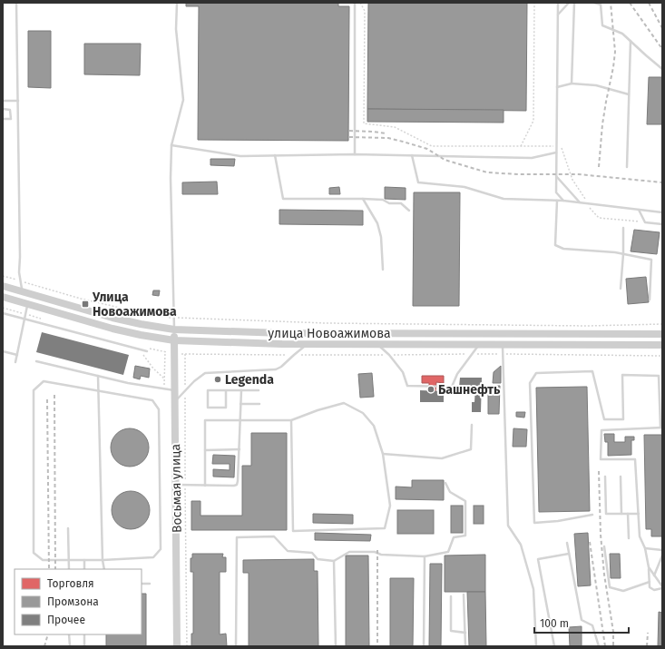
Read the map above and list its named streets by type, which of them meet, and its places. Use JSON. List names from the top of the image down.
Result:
{
  "streets": {
    "main road": ["улица Новоажимова", "Восьмая улица"]
  },
  "crossings": [
    ["улица Новоажимова", "Восьмая улица"]
  ],
  "places": {
    "transit": ["Улица Новоажимова"],
    "other": ["Legenda", "Башнефть"]
  },
  "legend": ["Торговля", "Промзона", "Прочее"],
  "scale_bar": "100 m"
}
